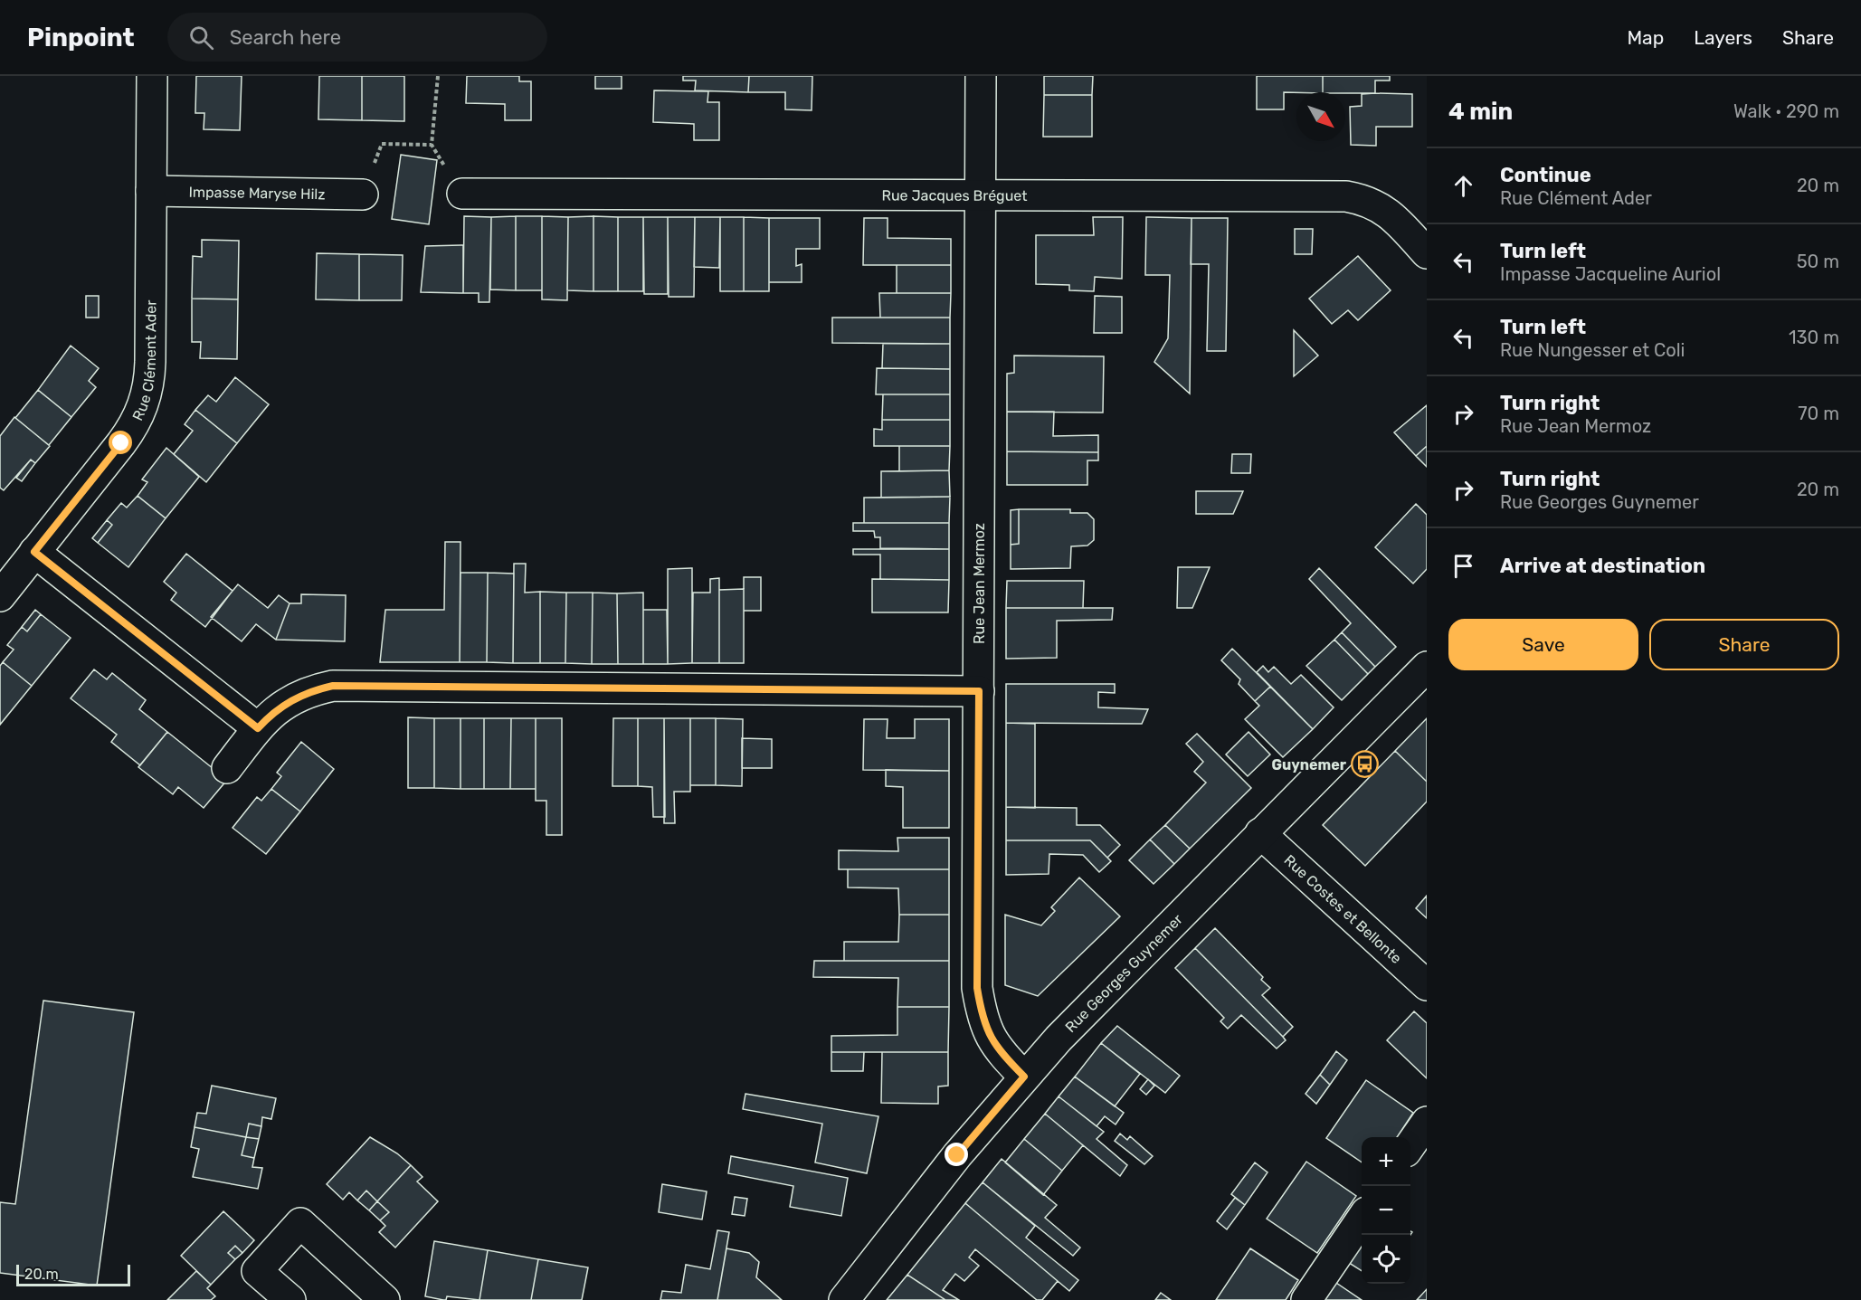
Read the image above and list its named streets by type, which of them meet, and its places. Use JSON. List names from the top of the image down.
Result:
{
  "streets": {
    "street": [
      "Impasse Maryse Hilz",
      "Rue Jacques Bréguet",
      "Rue Clément Ader",
      "Rue Jean Mermoz",
      "Rue Costes et Bellonte",
      "Rue Georges Guynemer"
    ]
  },
  "crossings": [
    ["Impasse Maryse Hilz", "Rue Clément Ader"],
    ["Rue Jacques Bréguet", "Rue Jean Mermoz"],
    ["Rue Jean Mermoz", "Rue Georges Guynemer"],
    ["Rue Costes et Bellonte", "Rue Georges Guynemer"]
  ],
  "places": {
    "bus stop": ["Guynemer"]
  },
  "scale_bar": "20 m",
  "north": "bottom right",
  "page": {
    "header": "Pinpoint",
    "search": "Search here",
    "nav": ["Map", "Layers", "Share"],
    "heading": ["4 min", "Walk · 290 m"],
    "list": [
      ["Continue", "Rue Clément Ader", "20 m"],
      ["Turn left", "Impasse Jacqueline Auriol", "50 m"],
      ["Turn left", "Rue Nungesser et Coli", "130 m"],
      ["Turn right", "Rue Jean Mermoz", "70 m"],
      ["Turn right", "Rue Georges Guynemer", "20 m"],
      "Arrive at destination"
    ],
    "buttons": ["Save", "Share"],
    "map_buttons": ["+", "−"],
    "scale": "20 m"
  }
}
